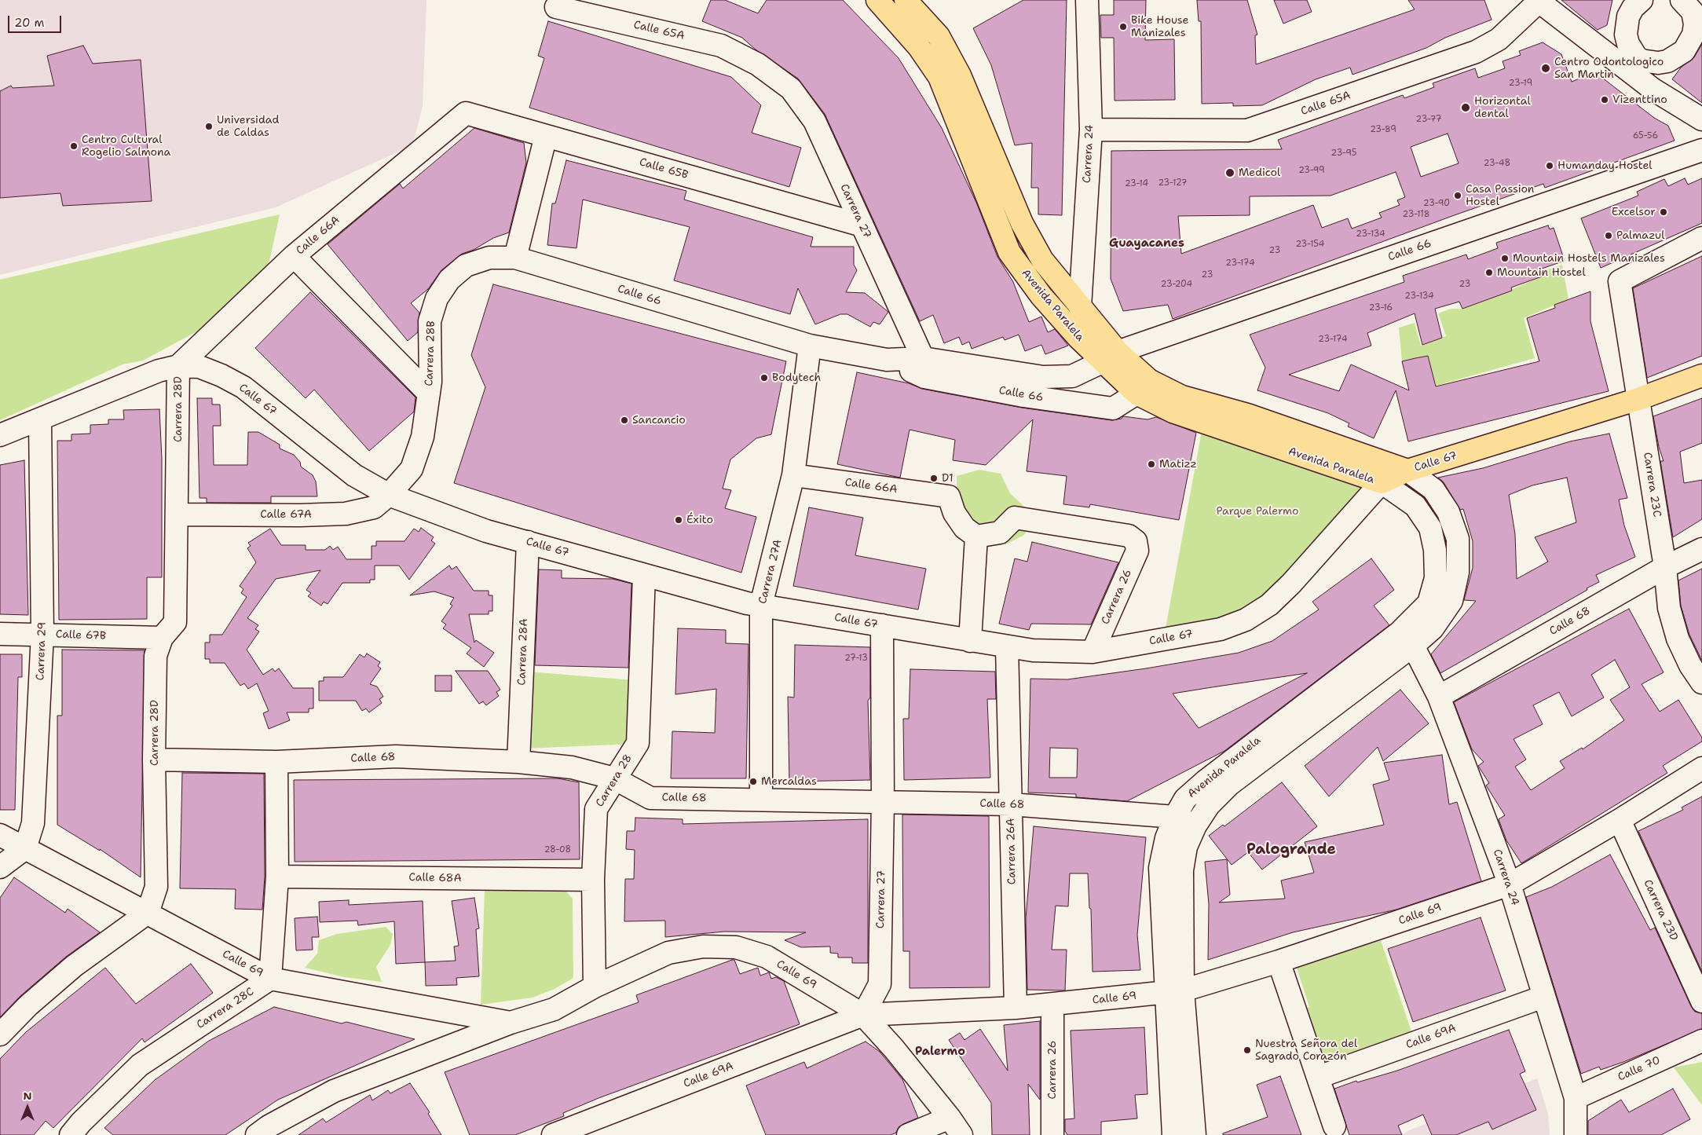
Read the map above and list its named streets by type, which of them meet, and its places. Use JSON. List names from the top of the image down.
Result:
{
  "streets": {
    "main road": ["Avenida Paralela", "Calle 67"],
    "street": [
      "Calle 65A",
      "Carrera 24",
      "Calle 65B",
      "Carrera 27",
      "Calle 66A",
      "Calle 66",
      "Carrera 28B",
      "Carrera 28D",
      "Carrera 23C",
      "Calle 67A",
      "Carrera 27A",
      "Carrera 26",
      "Calle 68",
      "Calle 67B",
      "Carrera 29",
      "Carrera 28A",
      "Carrera 28",
      "Carrera 26A",
      "Calle 68A",
      "Carrera 23D",
      "Calle 69",
      "Carrera 28C",
      "Calle 69A",
      "Calle 70"
    ]
  },
  "crossings": [
    ["Calle 65A", "Carrera 24"],
    ["Calle 65A", "Carrera 27"],
    ["Carrera 24", "Avenida Paralela"],
    ["Carrera 24", "Calle 68"],
    ["Carrera 24", "Calle 69"],
    ["Carrera 24", "Calle 69A"],
    ["Carrera 24", "Calle 70"],
    ["Calle 65B", "Carrera 27"],
    ["Calle 65B", "Calle 66A"],
    ["Carrera 27", "Calle 66"],
    ["Carrera 27", "Calle 67"],
    ["Carrera 27", "Calle 68"],
    ["Carrera 27", "Calle 69"],
    ["Carrera 27", "Calle 69A"],
    ["Calle 66A", "Calle 67"],
    ["Calle 66A", "Carrera 28D"],
    ["Calle 66A", "Carrera 27A"],
    ["Calle 66A", "Carrera 26"],
    ["Calle 66", "Avenida Paralela"],
    ["Calle 66", "Carrera 28B"],
    ["Calle 66", "Carrera 27A"],
    ["Avenida Paralela", "Calle 67"],
    ["Avenida Paralela", "Calle 68"],
    ["Avenida Paralela", "Calle 69"],
    ["Carrera 28B", "Calle 67"],
    ["Carrera 28B", "Calle 67A"],
    ["Calle 67", "Carrera 28D"],
    ["Calle 67", "Carrera 23C"],
    ["Calle 67", "Calle 67A"],
    ["Calle 67", "Carrera 27A"],
    ["Calle 67", "Carrera 26"],
    ["Calle 67", "Carrera 29"],
    ["Calle 67", "Carrera 28A"],
    ["Calle 67", "Carrera 28"],
    ["Calle 67", "Carrera 26A"],
    ["Carrera 28D", "Calle 67A"],
    ["Carrera 28D", "Calle 68"],
    ["Carrera 28D", "Calle 67B"],
    ["Carrera 28D", "Calle 69"],
    ["Carrera 23C", "Calle 68"],
    ["Carrera 27A", "Calle 68"],
    ["Carrera 26", "Calle 69"],
    ["Calle 68", "Carrera 28A"],
    ["Calle 68", "Carrera 28"],
    ["Calle 68", "Carrera 26A"],
    ["Calle 67B", "Carrera 29"],
    ["Carrera 29", "Calle 69"],
    ["Carrera 28", "Calle 68A"],
    ["Carrera 28", "Calle 69"],
    ["Carrera 26A", "Calle 69"],
    ["Carrera 23D", "Calle 69"],
    ["Calle 69", "Carrera 28C"],
    ["Calle 69", "Calle 69A"]
  ],
  "districts": ["Guayacanes", "Palogrande", "Palermo"],
  "parks": ["Parque Palermo"],
  "places": [
    "Bike House Manizales",
    "Centro Odontologico San Martin",
    "Vizenttino",
    "Horizontal dental",
    "Universidad de Caldas",
    "Centro Cultural Rogelio Salmona",
    "Humanday Hostel",
    "Medicol",
    "Casa Passion Hostel",
    "Excelsor",
    "Palmazul",
    "Mountain Hostels Manizales",
    "Mountain Hostel",
    "Bodytech",
    "Sancancio",
    "Matizz",
    "D1",
    "Éxito",
    "Mercaldas",
    "Nuestra Señora del Sagrado Corazón"
  ],
  "house_numbers": [
    "23-19",
    "23-77",
    "23-89",
    "65-56",
    "23-95",
    "23-48",
    "23-99",
    "23-127",
    "23-14",
    "23-90",
    "23-118",
    "23-134",
    "23-154",
    "23",
    "23-174",
    "23",
    "23-204",
    "23",
    "23-134",
    "23-16",
    "23-174",
    "27-13",
    "28-08"
  ],
  "scale_bar": "20 m",
  "north": "top"
}
